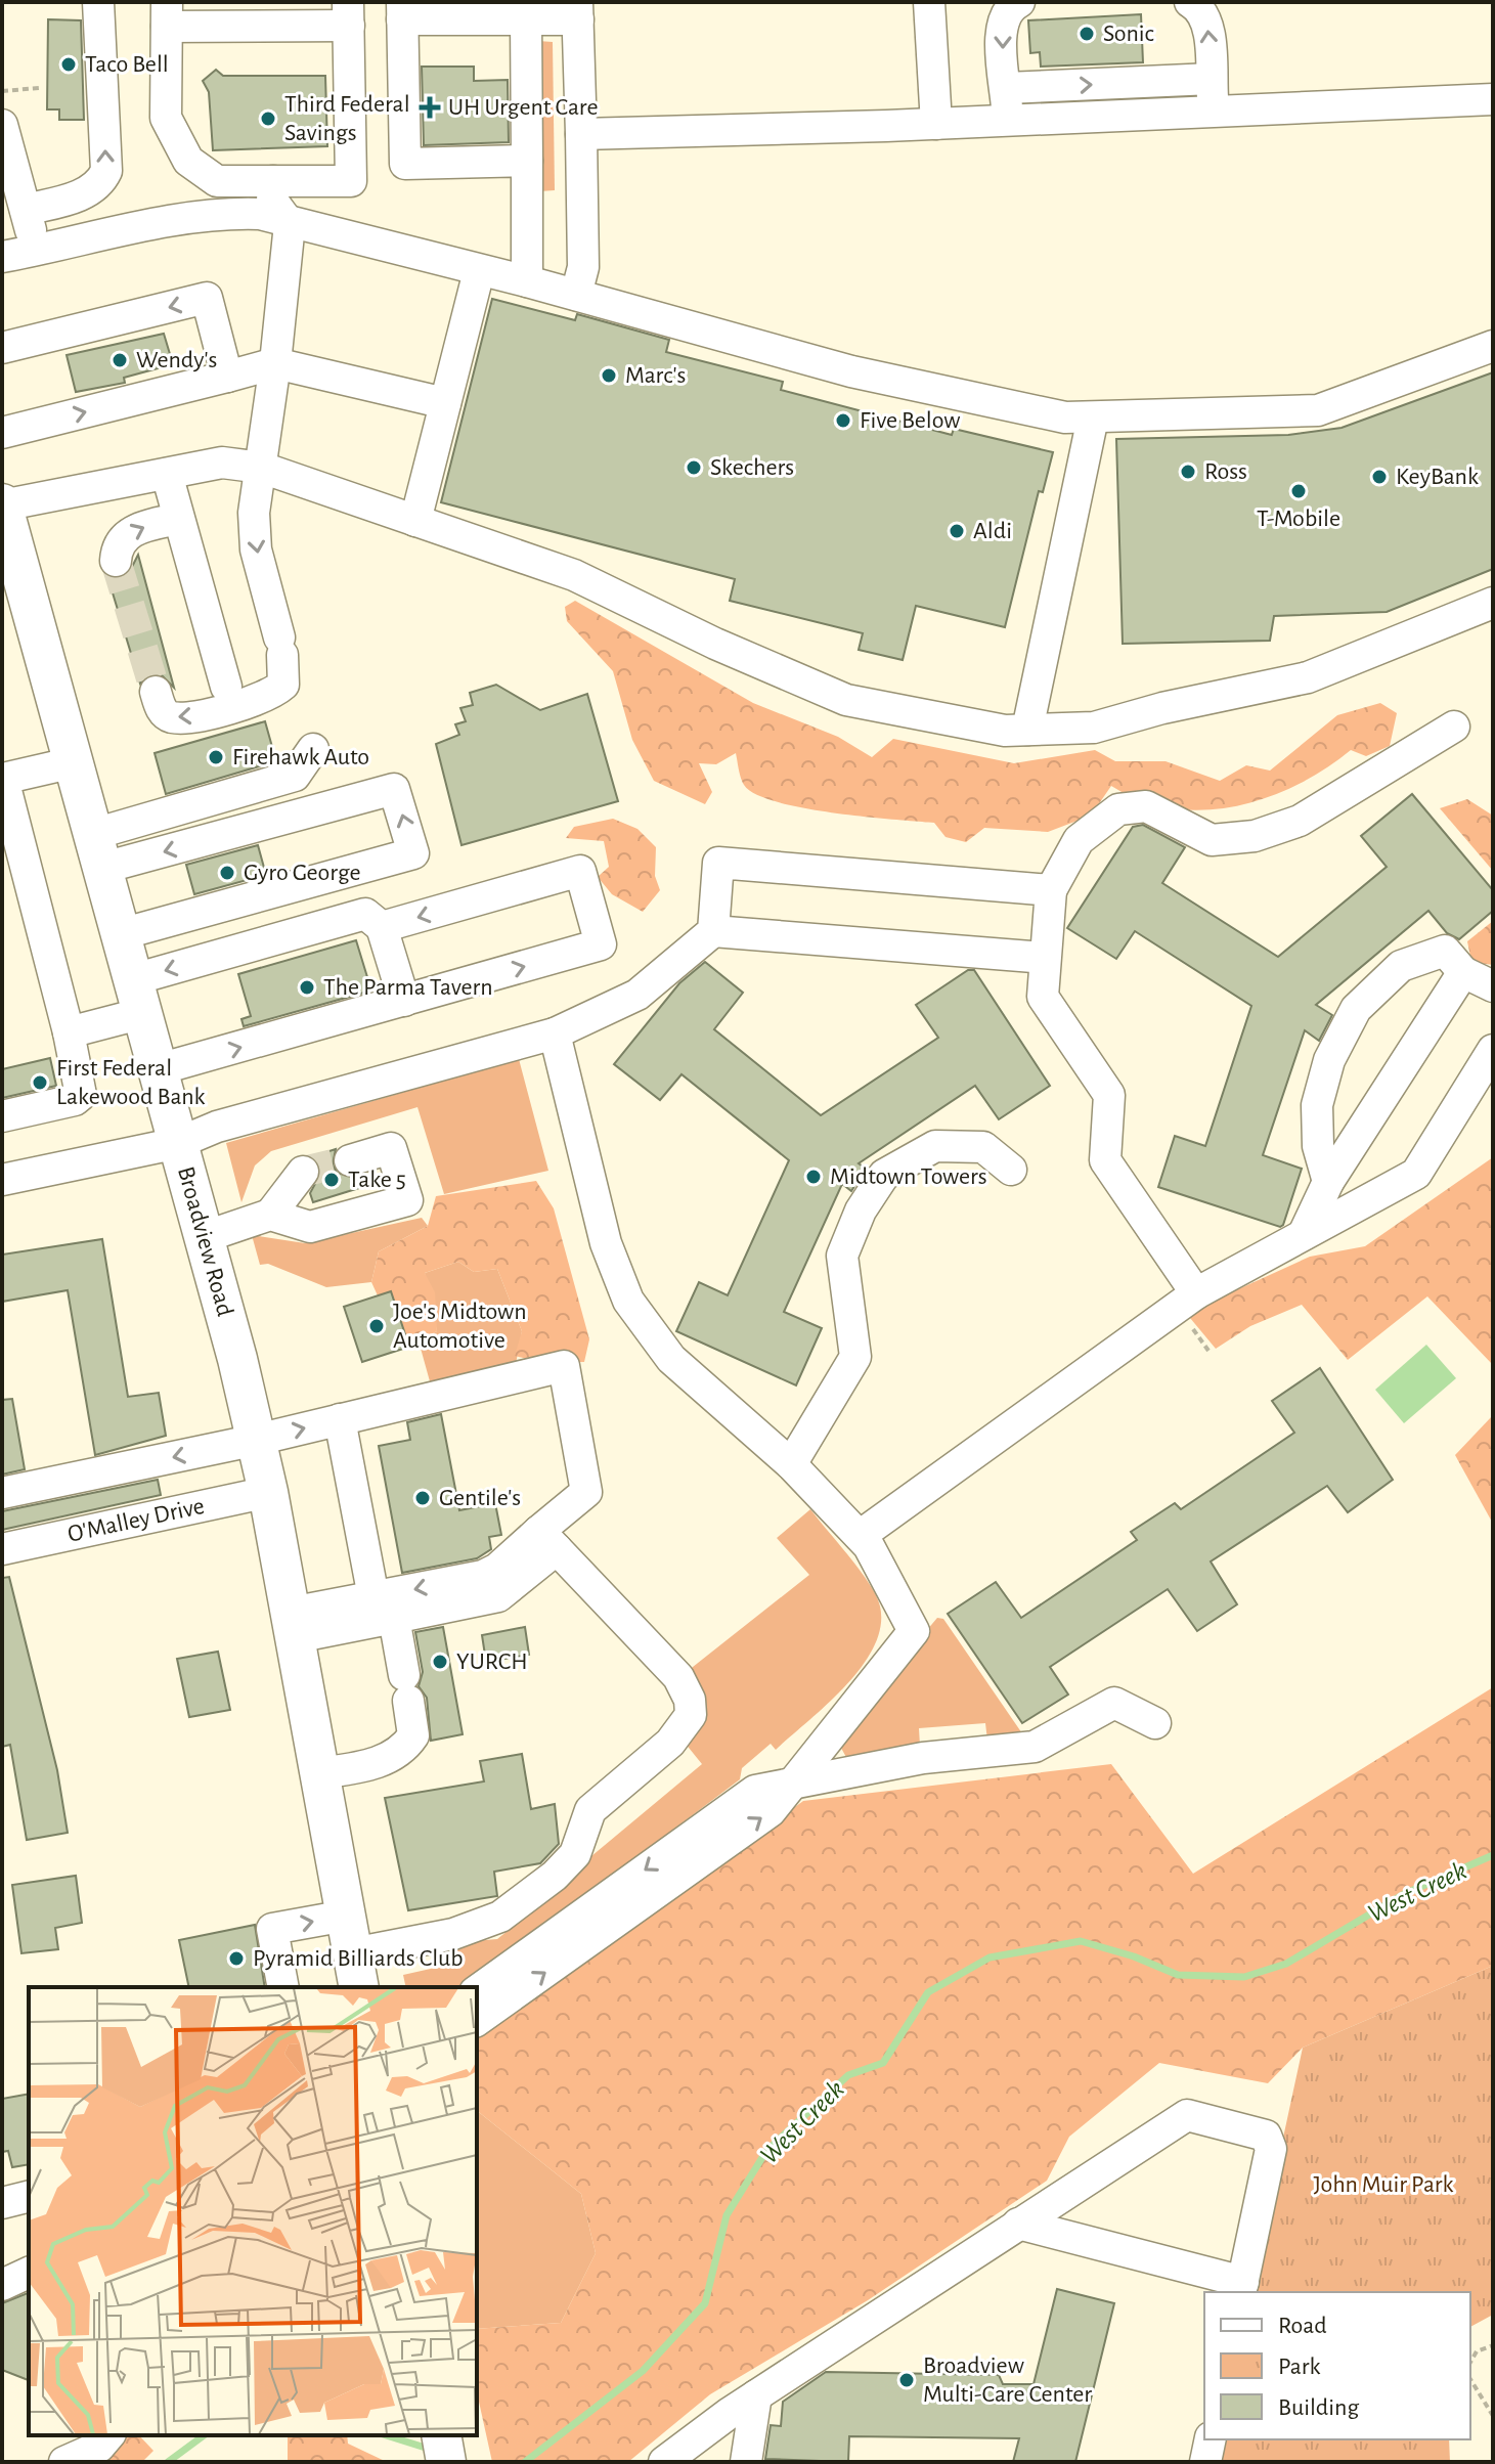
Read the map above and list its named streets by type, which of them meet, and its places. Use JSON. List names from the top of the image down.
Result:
{
  "streets": {
    "main road": ["Broadview Road"],
    "street": ["O'Malley Drive"]
  },
  "crossings": [
    ["Broadview Road", "O'Malley Drive"]
  ],
  "water": ["West Creek"],
  "parks": ["John Muir Park"],
  "places": {
    "other": [
      "Sonic",
      "Taco Bell",
      "Third Federal Savings",
      "Wendy's",
      "Marc's",
      "Five Below",
      "Skechers",
      "Ross",
      "KeyBank",
      "T-Mobile",
      "Aldi",
      "Firehawk Auto",
      "Gyro George",
      "The Parma Tavern",
      "First Federal Lakewood Bank",
      "Midtown Towers",
      "Take 5",
      "Joe's Midtown Automotive",
      "Gentile's",
      "YURCH",
      "Pyramid Billiards Club",
      "Broadview Multi-Care Center"
    ],
    "health": ["UH Urgent Care"]
  },
  "legend": ["Road", "Park", "Building"]
}
